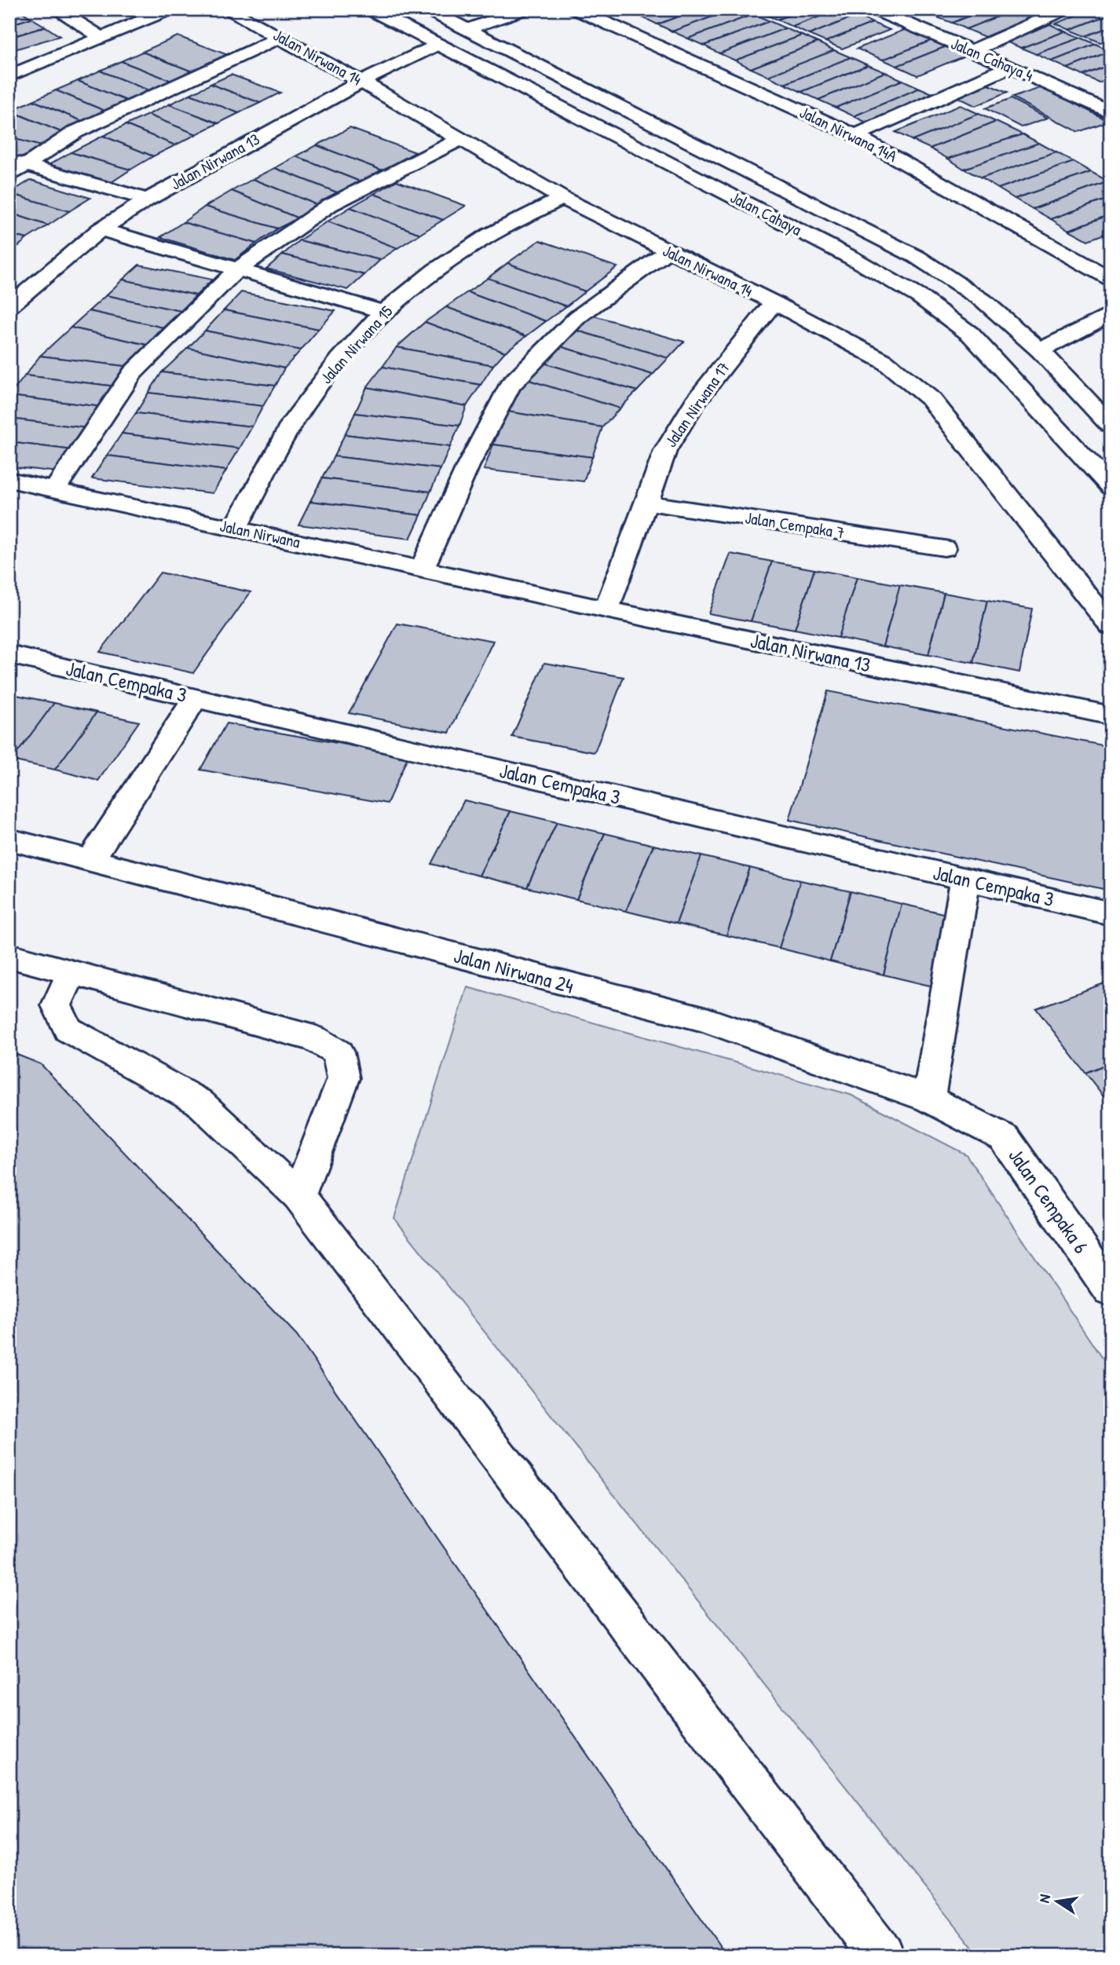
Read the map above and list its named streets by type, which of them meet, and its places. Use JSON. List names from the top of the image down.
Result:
{
  "streets": {
    "street": [
      "Jalan Nirwana 14",
      "Jalan Cahaya 4",
      "Jalan Nirwana 14A",
      "Jalan Nirwana 13",
      "Jalan Cahaya",
      "Jalan Nirwana 15",
      "Jalan Nirwana 17",
      "Jalan Cempaka 7",
      "Jalan Nirwana",
      "Jalan Cempaka 3",
      "Jalan Nirwana 24",
      "Jalan Cempaka 6"
    ]
  },
  "crossings": [
    ["Jalan Nirwana 14", "Jalan Nirwana 13"],
    ["Jalan Nirwana 14", "Jalan Nirwana 15"],
    ["Jalan Nirwana 14", "Jalan Nirwana 17"],
    ["Jalan Nirwana 13", "Jalan Cahaya"],
    ["Jalan Nirwana 13", "Jalan Nirwana 17"],
    ["Jalan Nirwana 13", "Jalan Nirwana"],
    ["Jalan Nirwana 15", "Jalan Nirwana"],
    ["Jalan Nirwana 17", "Jalan Cempaka 7"],
    ["Jalan Nirwana 24", "Jalan Cempaka 6"]
  ],
  "north": "left"
}
